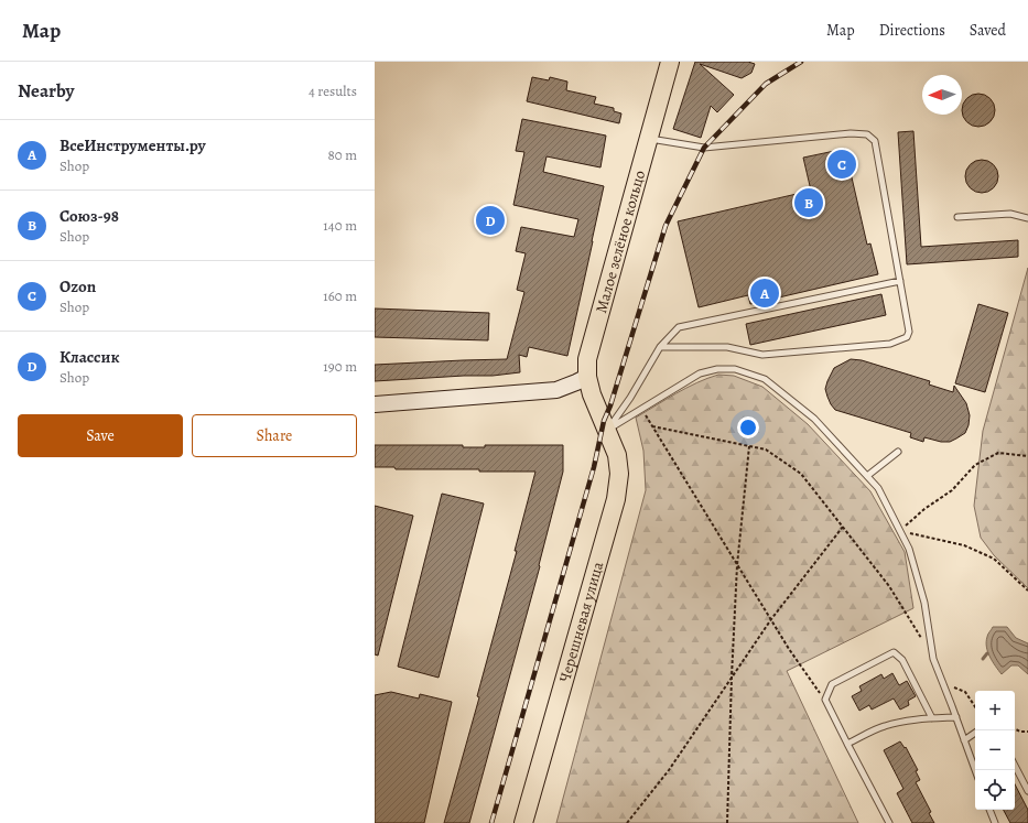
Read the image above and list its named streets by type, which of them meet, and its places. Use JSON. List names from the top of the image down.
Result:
{
  "streets": {
    "main road": ["Малое зелёное кольцо", "Черешневая улица"]
  },
  "crossings": [
    ["Малое зелёное кольцо", "Черешневая улица"]
  ],
  "north": "left",
  "page": {
    "header": "Map",
    "nav": ["Map", "Directions", "Saved"],
    "heading": ["Nearby", "4 results"],
    "list": [
      {
        "mark": "A",
        "name": "ВсеИнструменты.ру",
        "note": "Shop",
        "value": "80 m"
      },
      {
        "mark": "B",
        "name": "Союз-98",
        "note": "Shop",
        "value": "140 m"
      },
      {
        "mark": "C",
        "name": "Ozon",
        "note": "Shop",
        "value": "160 m"
      },
      {
        "mark": "D",
        "name": "Классик",
        "note": "Shop",
        "value": "190 m"
      }
    ],
    "pins": [
      "C",
      "B",
      "D",
      "A"
    ],
    "buttons": ["Save", "Share"],
    "map_buttons": ["+", "−"]
  }
}
